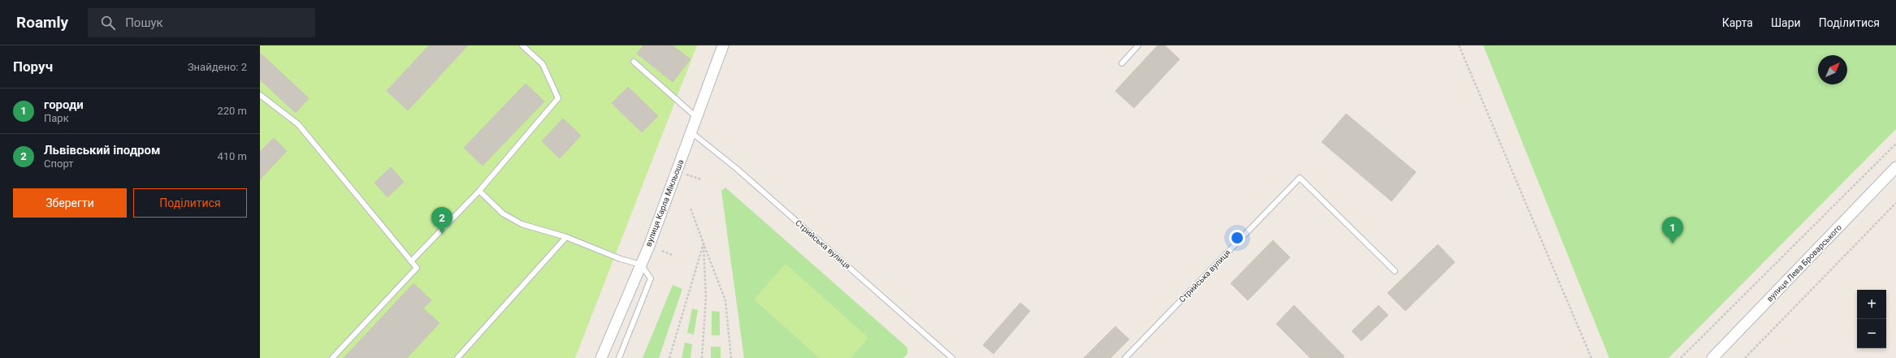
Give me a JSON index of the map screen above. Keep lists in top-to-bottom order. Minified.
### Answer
{"streets":{"street":["вулиця Карла Мікльоша","вулиця Лева Броварського"],"lane":["Стрийська вулиця"]},"crossings":[["вулиця Карла Мікльоша","Стрийська вулиця"]],"north":"top right","page":{"header":"Roamly","search":"Пошук","nav":["Карта","Шари","Поділитися"],"heading":["Поруч","Знайдено: 2"],"list":[{"mark":"1","name":"городи","note":"Парк","value":"220 m"},{"mark":"2","name":"Львівський іподром","note":"Спорт","value":"410 m"}],"buttons":["Зберегти","Поділитися"],"pins":["2","1"],"map_buttons":["+","−"]}}
